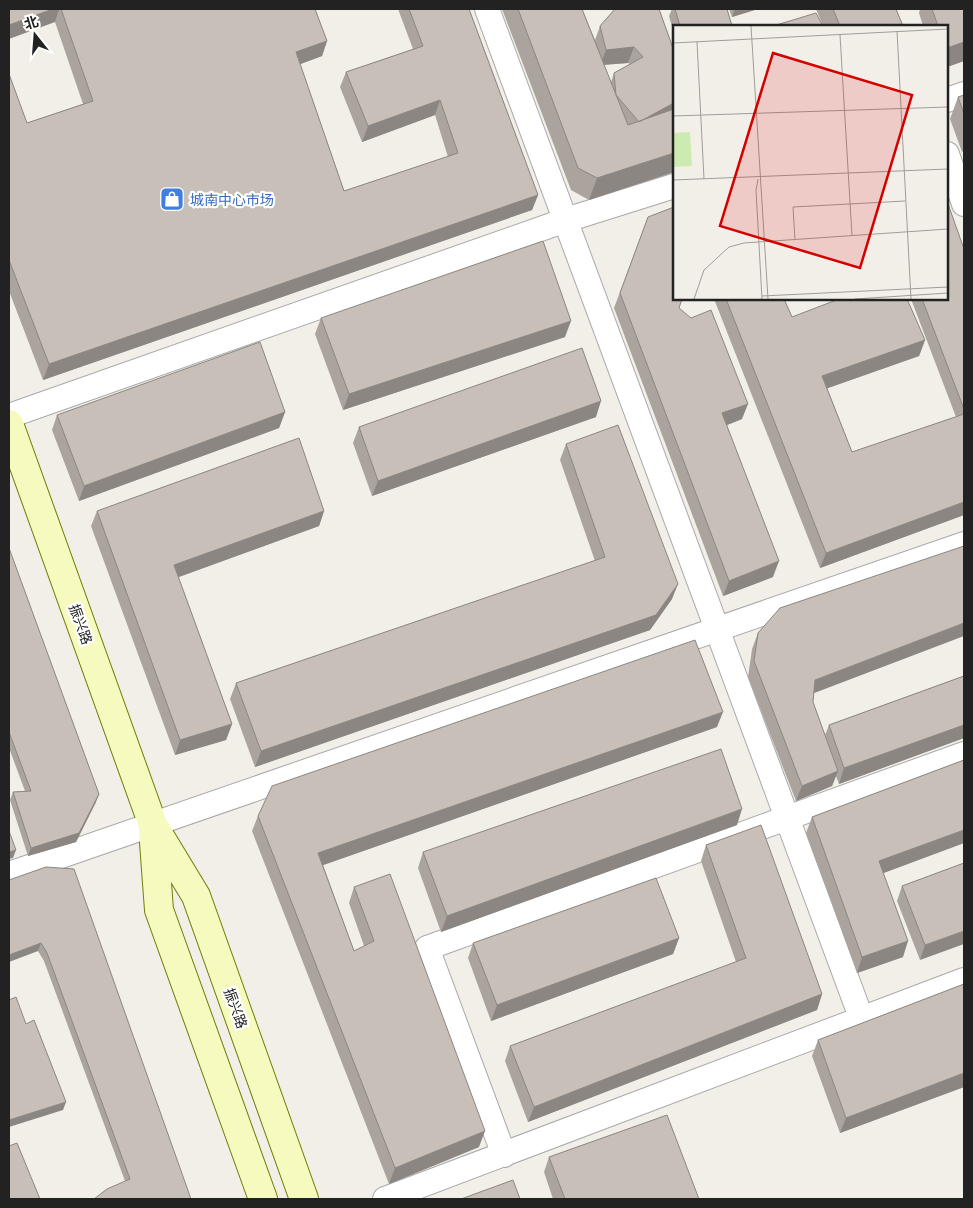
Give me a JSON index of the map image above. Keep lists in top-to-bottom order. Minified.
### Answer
{"streets":{"main road":["振兴路"]},"places":{"shop":["城南中心市场"]},"north":"top"}
